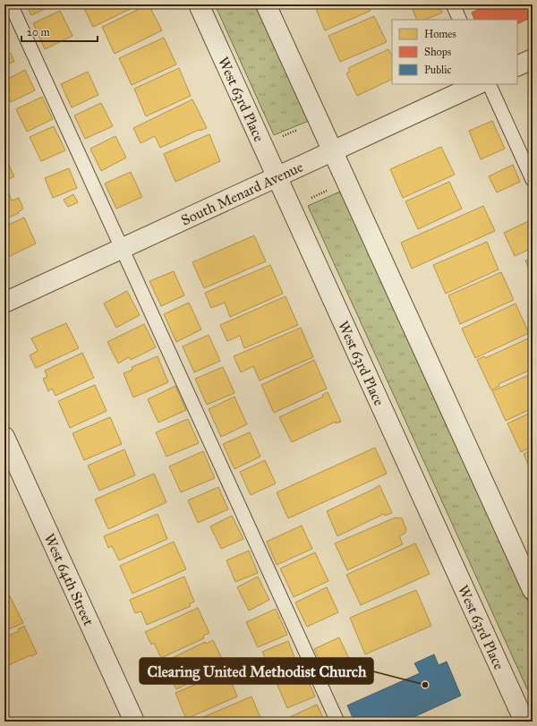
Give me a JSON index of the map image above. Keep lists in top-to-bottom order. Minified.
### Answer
{"streets":{"street":["West 63rd Place","South Menard Avenue","West 64th Street"]},"crossings":[["West 63rd Place","South Menard Avenue"]],"places":["Clearing United Methodist Church"],"legend":["Homes","Shops","Public"],"scale_bar":"20 m"}
